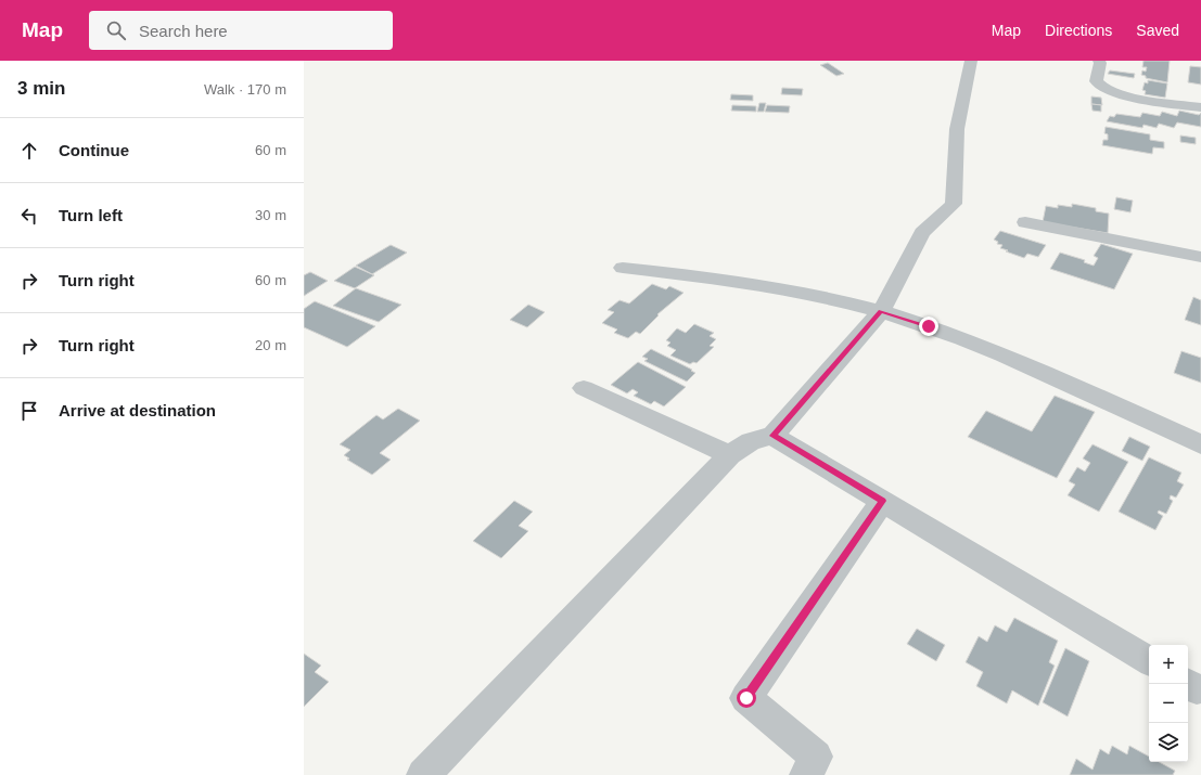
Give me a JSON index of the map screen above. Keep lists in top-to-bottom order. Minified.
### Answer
{"page":{"header":"Map","search":"Search here","nav":["Map","Directions","Saved"],"heading":["3 min","Walk · 170 m"],"list":[["Continue","60 m"],["Turn left","30 m"],["Turn right","60 m"],["Turn right","20 m"],"Arrive at destination"],"map_buttons":["+","−"]}}
